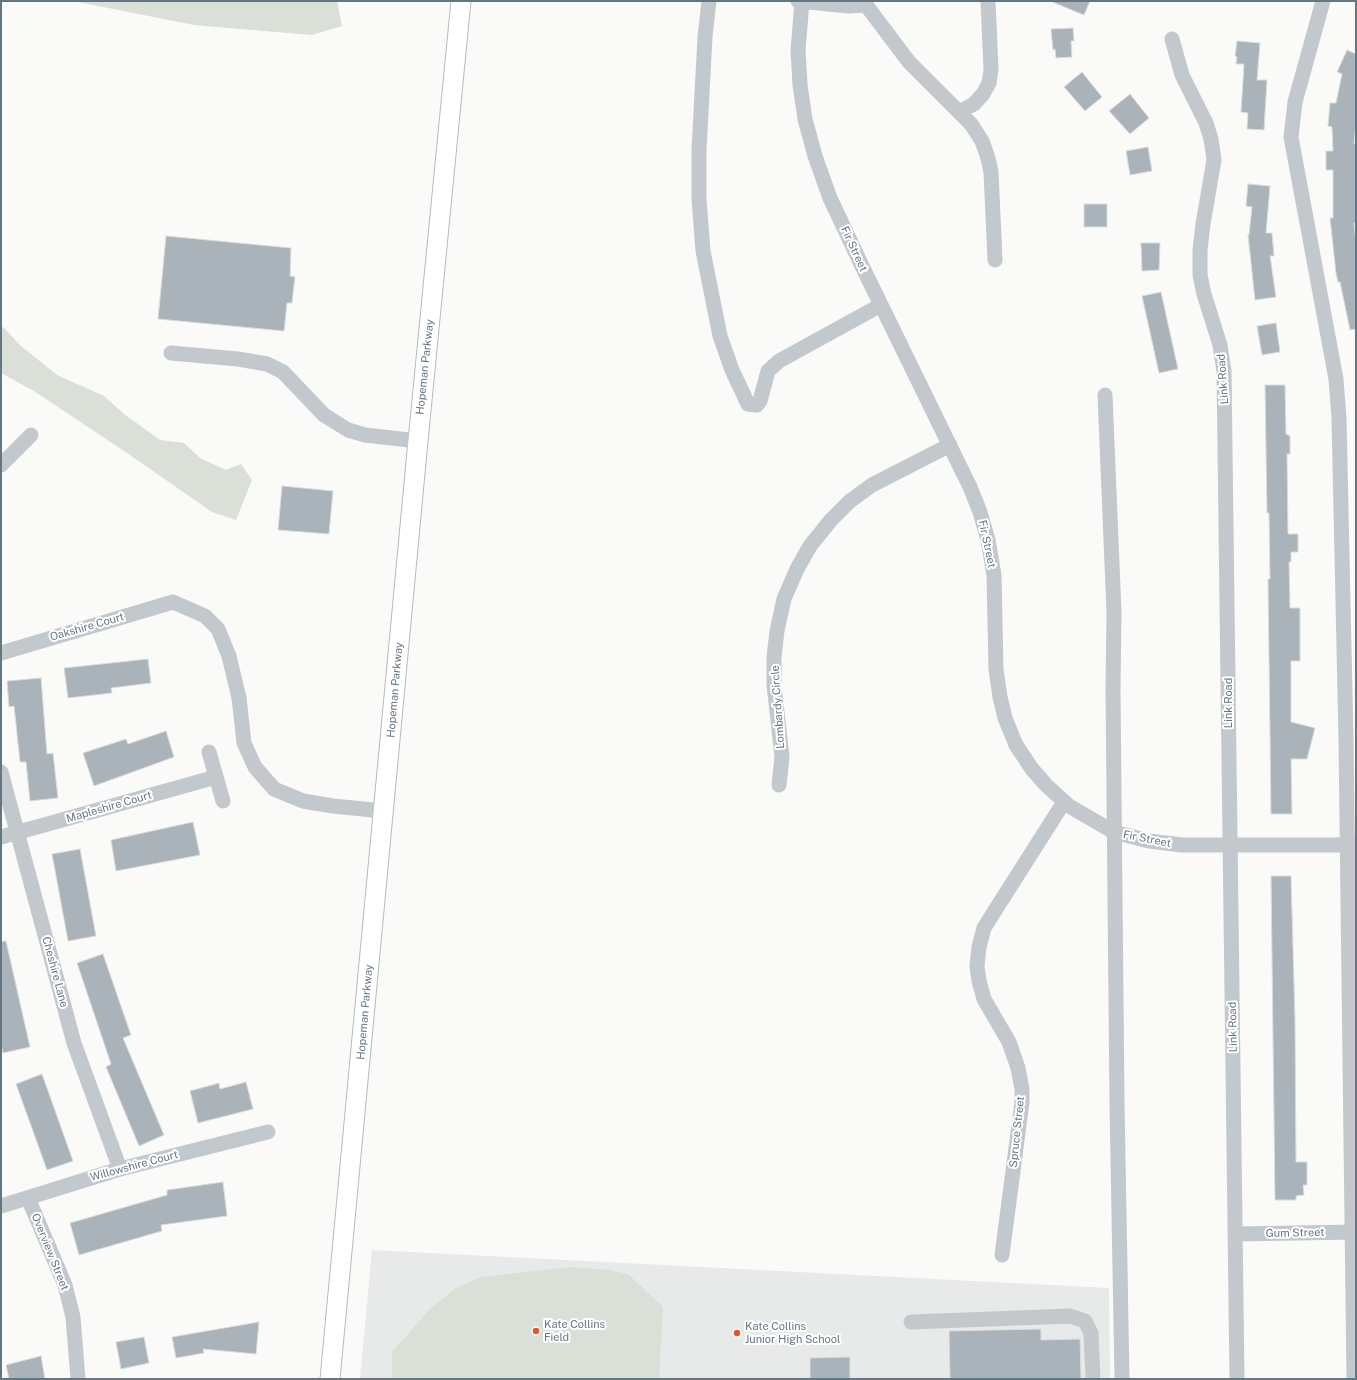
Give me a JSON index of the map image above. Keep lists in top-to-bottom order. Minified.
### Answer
{"streets":{"main road":["Hopeman Parkway"],"street":["Fir Street","Link Road","Oakshire Court","Lombardy Circle","Mapleshire Court","Cheshire Lane","Spruce Street","Willowshire Court","Gum Street","Overview Street"]},"crossings":[["Fir Street","Link Road"],["Fir Street","Lombardy Circle"],["Fir Street","Spruce Street"],["Hopeman Parkway","Oakshire Court"],["Link Road","Gum Street"],["Mapleshire Court","Cheshire Lane"],["Cheshire Lane","Willowshire Court"],["Willowshire Court","Overview Street"]],"places":["Kate Collins Field","Kate Collins Junior High School"]}
